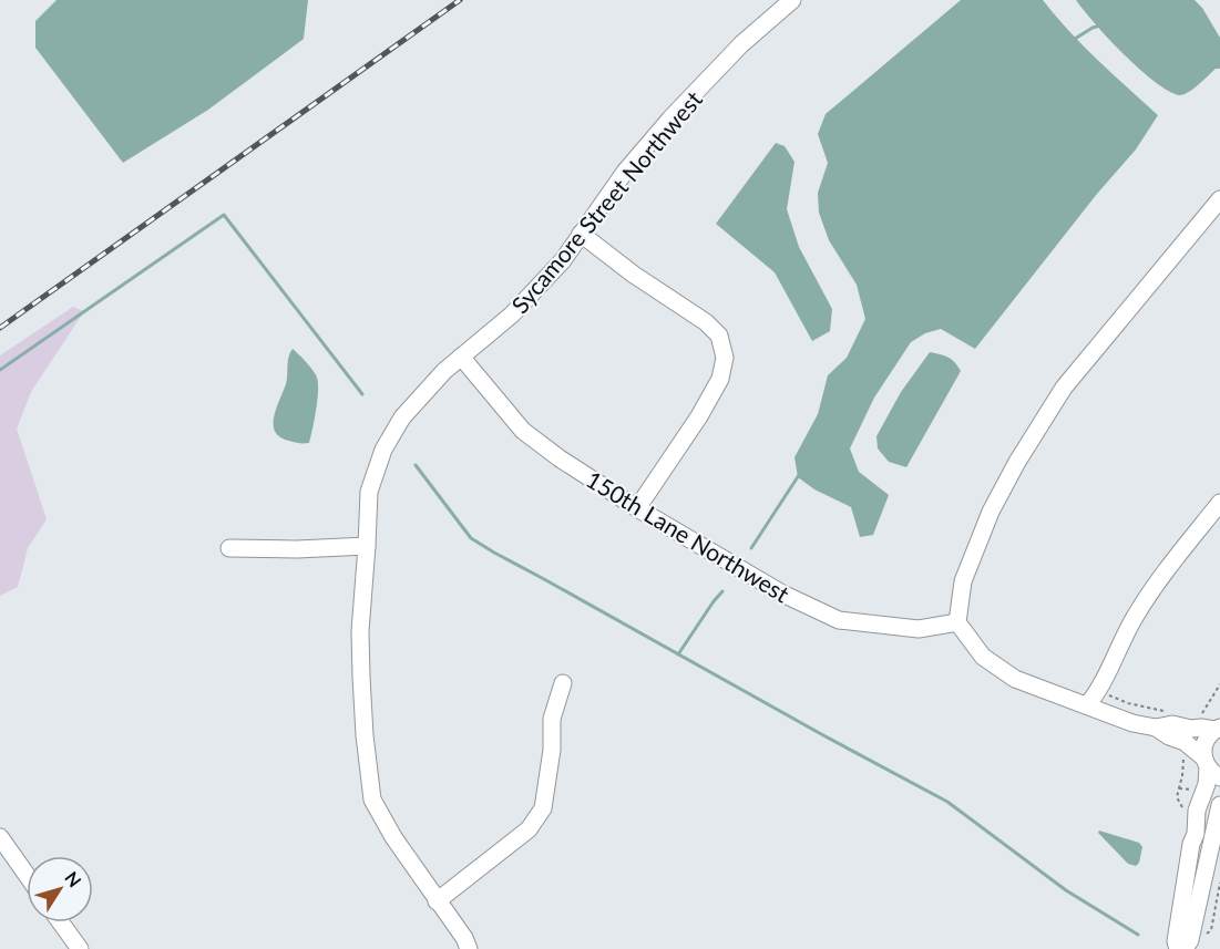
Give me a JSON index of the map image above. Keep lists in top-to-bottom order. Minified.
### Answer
{"streets":{"street":["Sycamore Street Northwest","150th Lane Northwest"]},"crossings":[["Sycamore Street Northwest","150th Lane Northwest"]],"north":"top right"}
